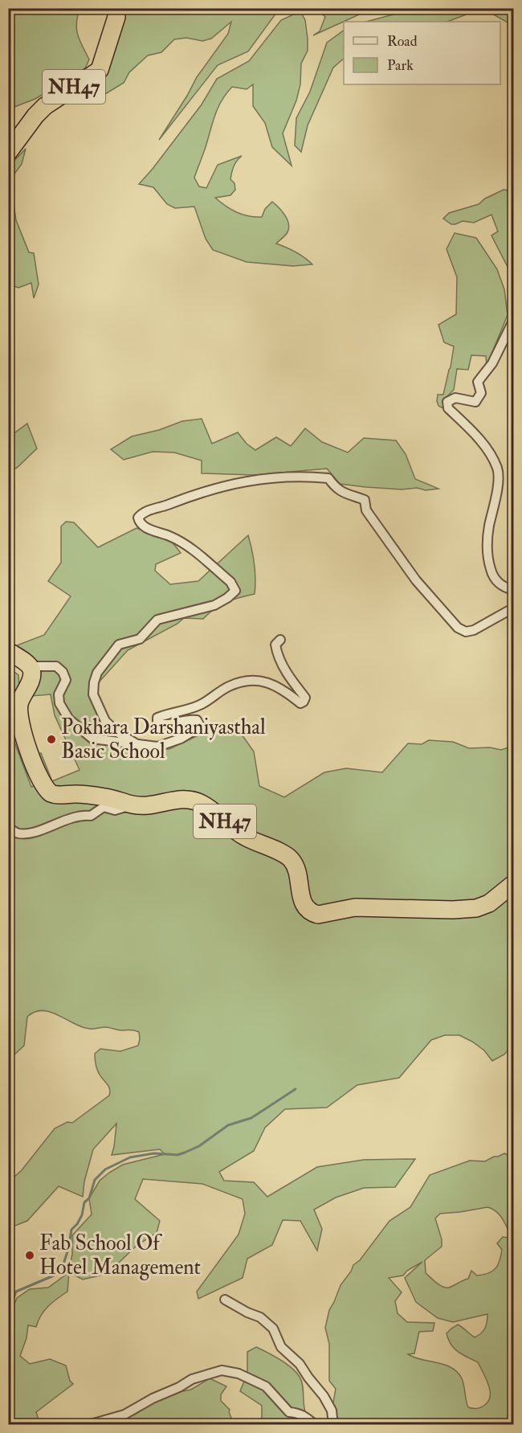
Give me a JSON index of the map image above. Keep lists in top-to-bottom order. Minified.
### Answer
{"streets":{"highway":["NH47"]},"places":["Pokhara Darshaniyasthal Basic School","Fab School Of Hotel Management"],"legend":["Road","Park"]}
